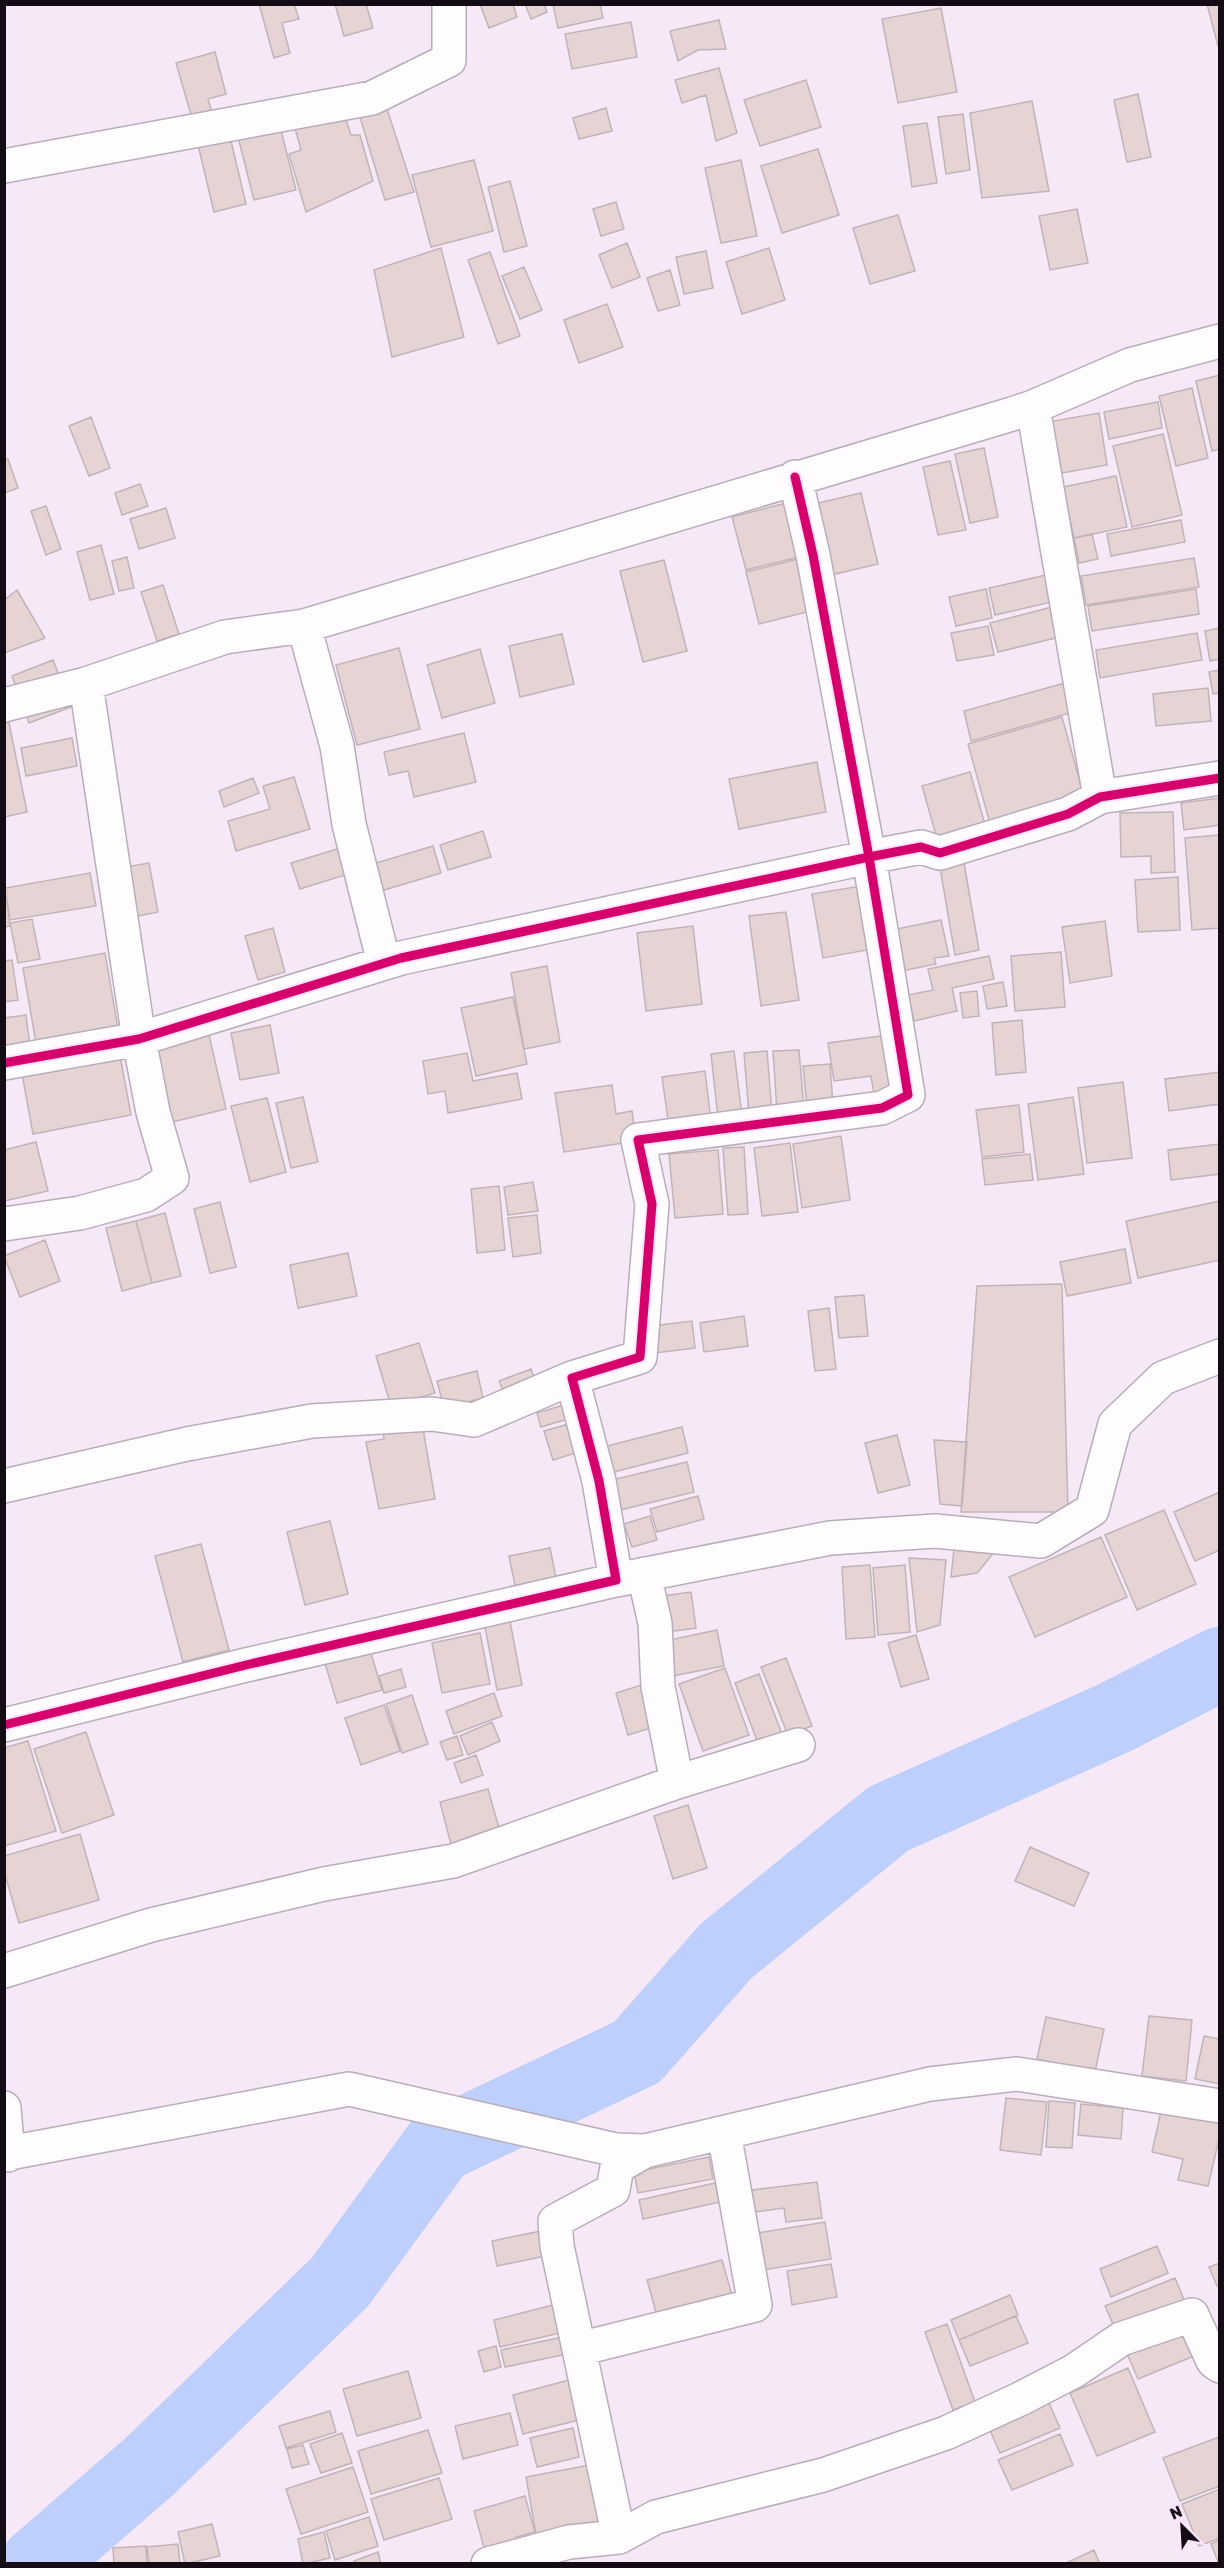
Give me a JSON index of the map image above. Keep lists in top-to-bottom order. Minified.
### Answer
{"north":"top left"}
